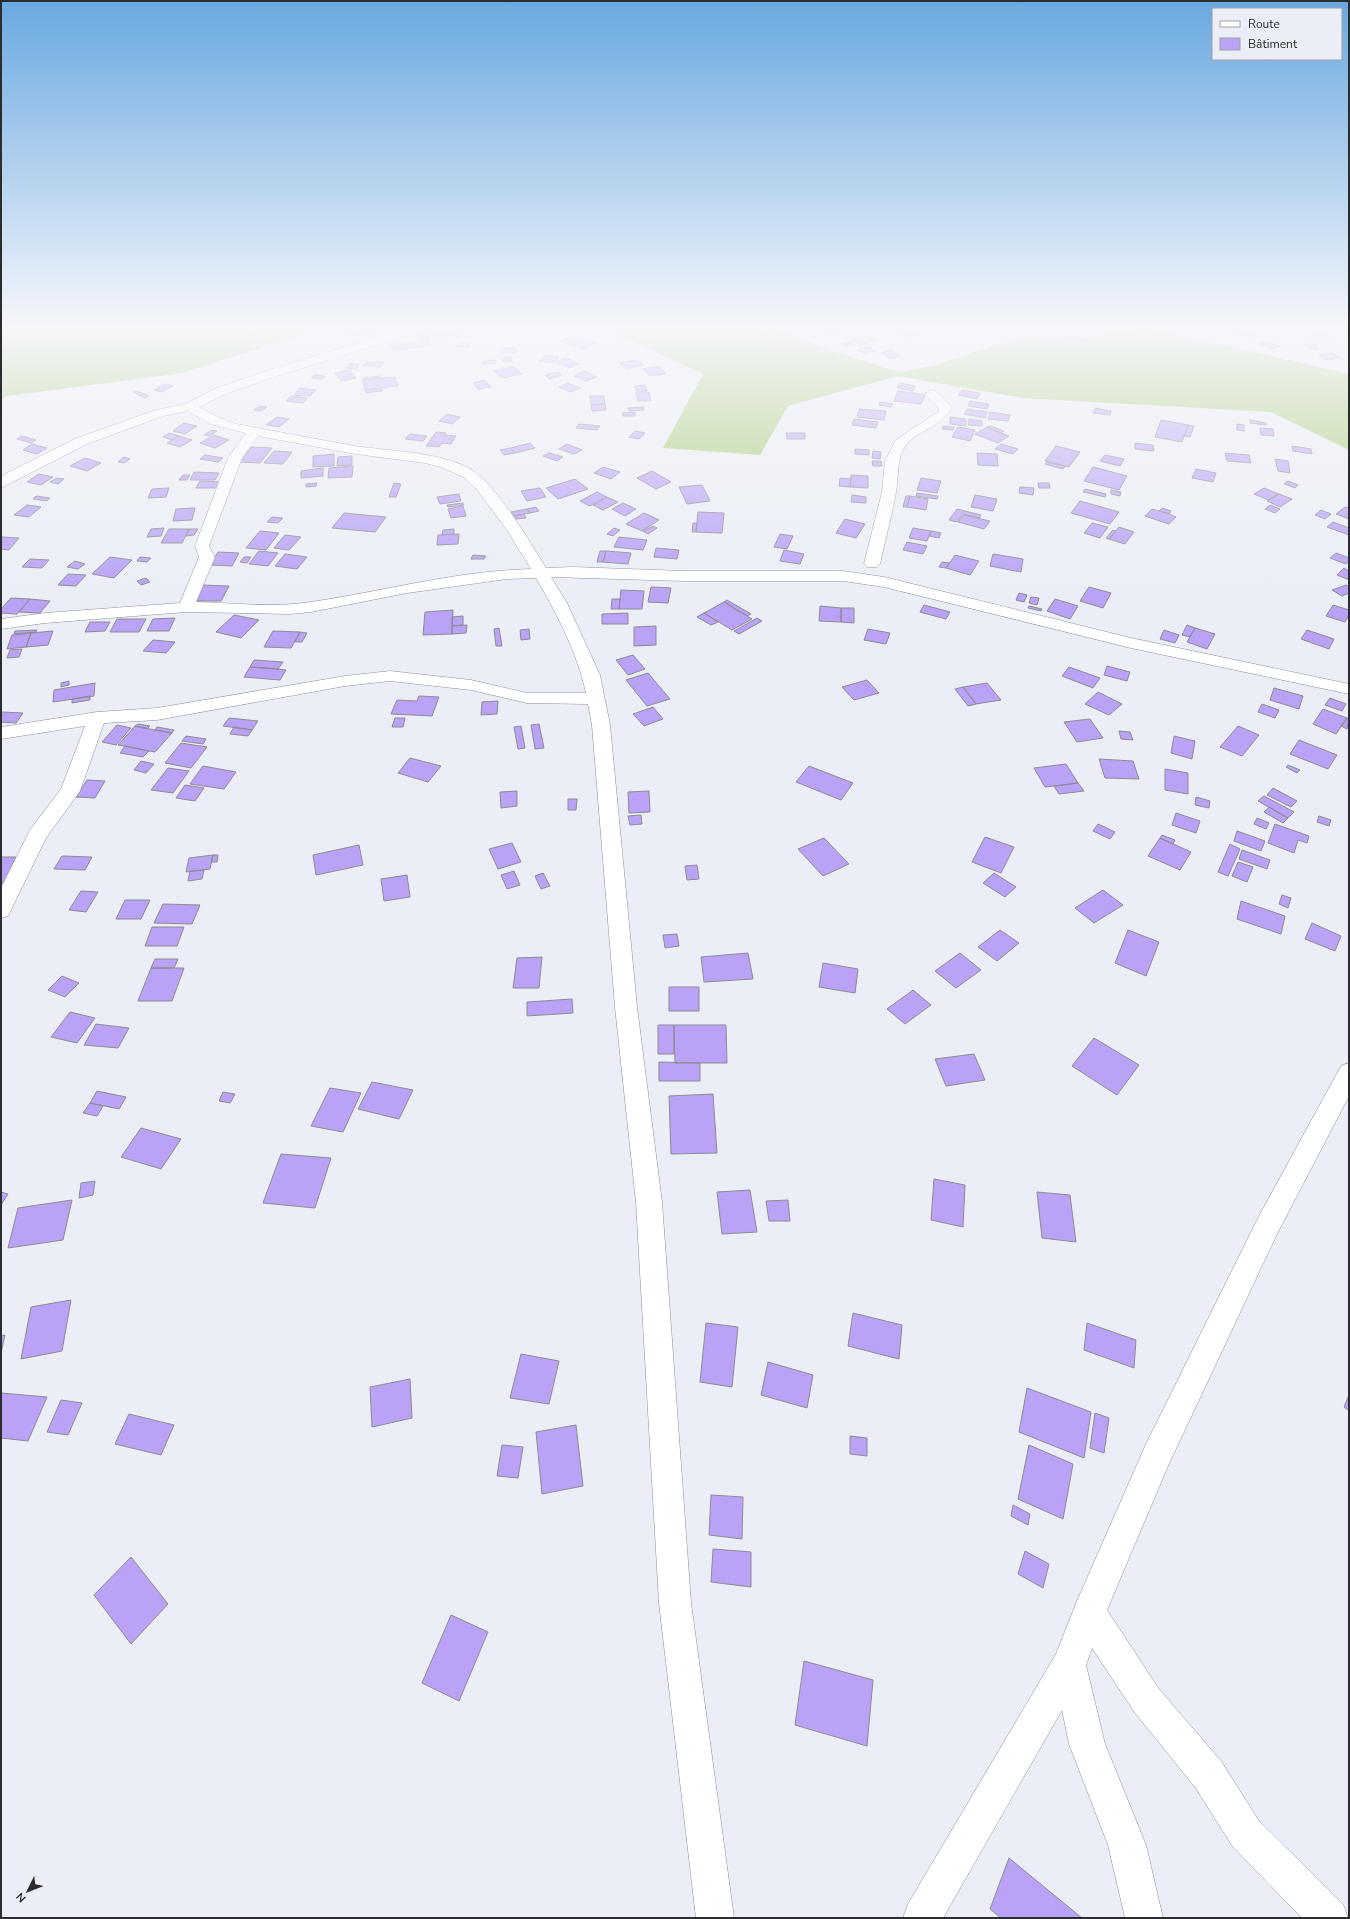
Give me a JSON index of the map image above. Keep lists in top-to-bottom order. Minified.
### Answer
{"legend":["Route","Bâtiment"],"north":"bottom left"}
